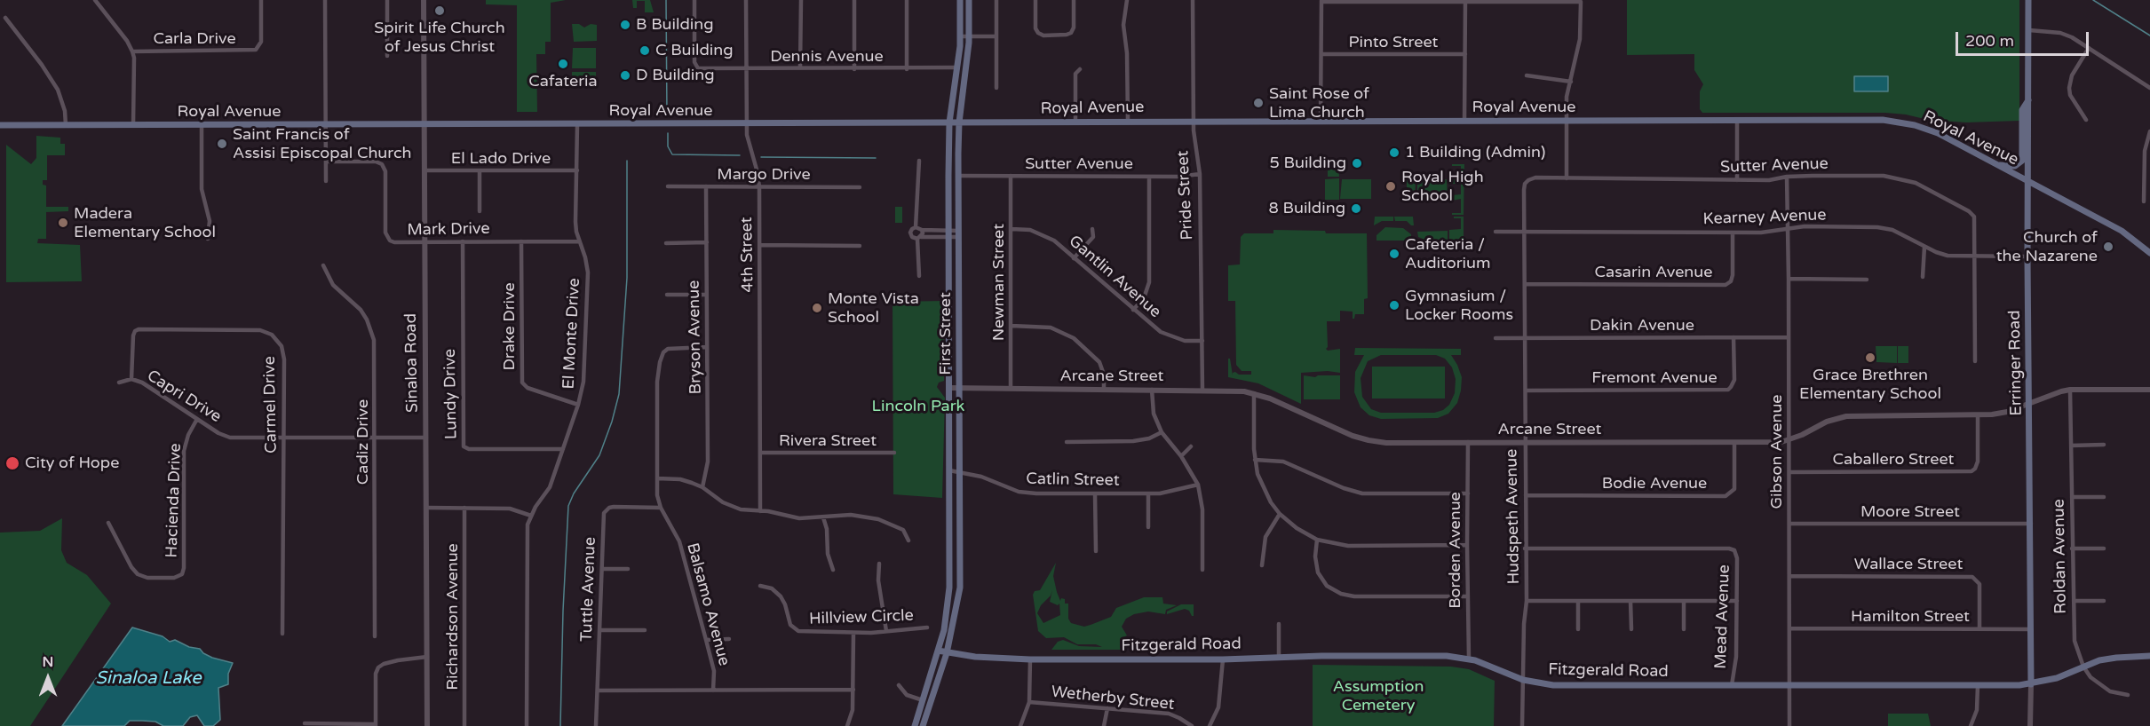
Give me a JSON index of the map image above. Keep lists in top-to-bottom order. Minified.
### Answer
{"streets":{"main road":["Royal Avenue","First Street","Erringer Road","Fitzgerald Road"],"street":["Carla Drive","Pinto Street","Dennis Avenue","El Lado Drive","Sutter Avenue","Margo Drive","Pride Street","Kearney Avenue","Mark Drive","4th Street","Casarin Avenue","Gantlin Avenue","Newman Street","Dakin Avenue","Drake Drive","El Monte Drive","Bryson Avenue","Sinaloa Road","Arcane Street","Fremont Avenue","Lundy Drive","Capri Drive","Carmel Drive","Rivera Street","Cadiz Drive","Gibson Avenue","Caballero Street","Catlin Street","Bodie Avenue","Hacienda Drive","Moore Street","Hudspeth Avenue","Borden Avenue","Roldan Avenue","Wallace Street","Tuttle Avenue","Balsamo Avenue","Richardson Avenue","Mead Avenue","Hamilton Street","Hillview Circle","Wetherby Street"]},"crossings":[["Dennis Avenue","4th Street"],["Dennis Avenue","First Street"],["Royal Avenue","Pride Street"],["Royal Avenue","4th Street"],["Royal Avenue","El Monte Drive"],["Royal Avenue","First Street"],["Royal Avenue","Sinaloa Road"],["Royal Avenue","Erringer Road"],["El Lado Drive","El Monte Drive"],["El Lado Drive","Sinaloa Road"],["Sutter Avenue","Pride Street"],["Sutter Avenue","Kearney Avenue"],["Sutter Avenue","Newman Street"],["Sutter Avenue","First Street"],["Sutter Avenue","Gibson Avenue"],["Sutter Avenue","Hudspeth Avenue"],["Margo Drive","4th Street"],["Margo Drive","Bryson Avenue"],["Pride Street","Gantlin Avenue"],["Pride Street","Arcane Street"],["Kearney Avenue","Casarin Avenue"],["Kearney Avenue","Erringer Road"],["Kearney Avenue","Gibson Avenue"],["Kearney Avenue","Hudspeth Avenue"],["Mark Drive","Drake Drive"],["Mark Drive","El Monte Drive"],["Mark Drive","Sinaloa Road"],["Mark Drive","Lundy Drive"],["4th Street","Rivera Street"],["Casarin Avenue","Hudspeth Avenue"],["Gantlin Avenue","Newman Street"],["Newman Street","Arcane Street"],["Dakin Avenue","Fremont Avenue"],["Dakin Avenue","Gibson Avenue"],["Dakin Avenue","Hudspeth Avenue"],["Drake Drive","El Monte Drive"],["El Monte Drive","Lundy Drive"],["First Street","Arcane Street"],["First Street","Catlin Street"],["First Street","Fitzgerald Road"],["Bryson Avenue","Balsamo Avenue"],["Sinaloa Road","Capri Drive"],["Erringer Road","Arcane Street"],["Erringer Road","Moore Street"],["Erringer Road","Hamilton Street"],["Erringer Road","Fitzgerald Road"],["Arcane Street","Gibson Avenue"],["Arcane Street","Caballero Street"],["Arcane Street","Bodie Avenue"],["Arcane Street","Hudspeth Avenue"],["Arcane Street","Borden Avenue"],["Arcane Street","Roldan Avenue"],["Fremont Avenue","Hudspeth Avenue"],["Capri Drive","Carmel Drive"],["Capri Drive","Cadiz Drive"],["Capri Drive","Hacienda Drive"],["Gibson Avenue","Caballero Street"],["Gibson Avenue","Moore Street"],["Gibson Avenue","Wallace Street"],["Gibson Avenue","Hamilton Street"],["Gibson Avenue","Fitzgerald Road"],["Bodie Avenue","Hudspeth Avenue"],["Hudspeth Avenue","Mead Avenue"],["Hudspeth Avenue","Fitzgerald Road"],["Borden Avenue","Fitzgerald Road"],["Roldan Avenue","Fitzgerald Road"],["Wallace Street","Hamilton Street"],["Tuttle Avenue","Balsamo Avenue"],["Mead Avenue","Fitzgerald Road"]],"water":["Sinaloa Lake"],"parks":["Lincoln Park","Assumption Cemetery"],"places":["Spirit Life Church of Jesus Christ","B Building","C Building","Cafateria","D Building","Saint Rose of Lima Church","Saint Francis of Assisi Episcopal Church","1 Building (Admin)","5 Building","Royal High School","8 Building","Madera Elementary School","Church of the Nazarene","Cafeteria / Auditorium","Gymnasium / Locker Rooms","Monte Vista School","Grace Brethren Elementary School","City of Hope"],"scale_bar":"200 m","north":"top"}
